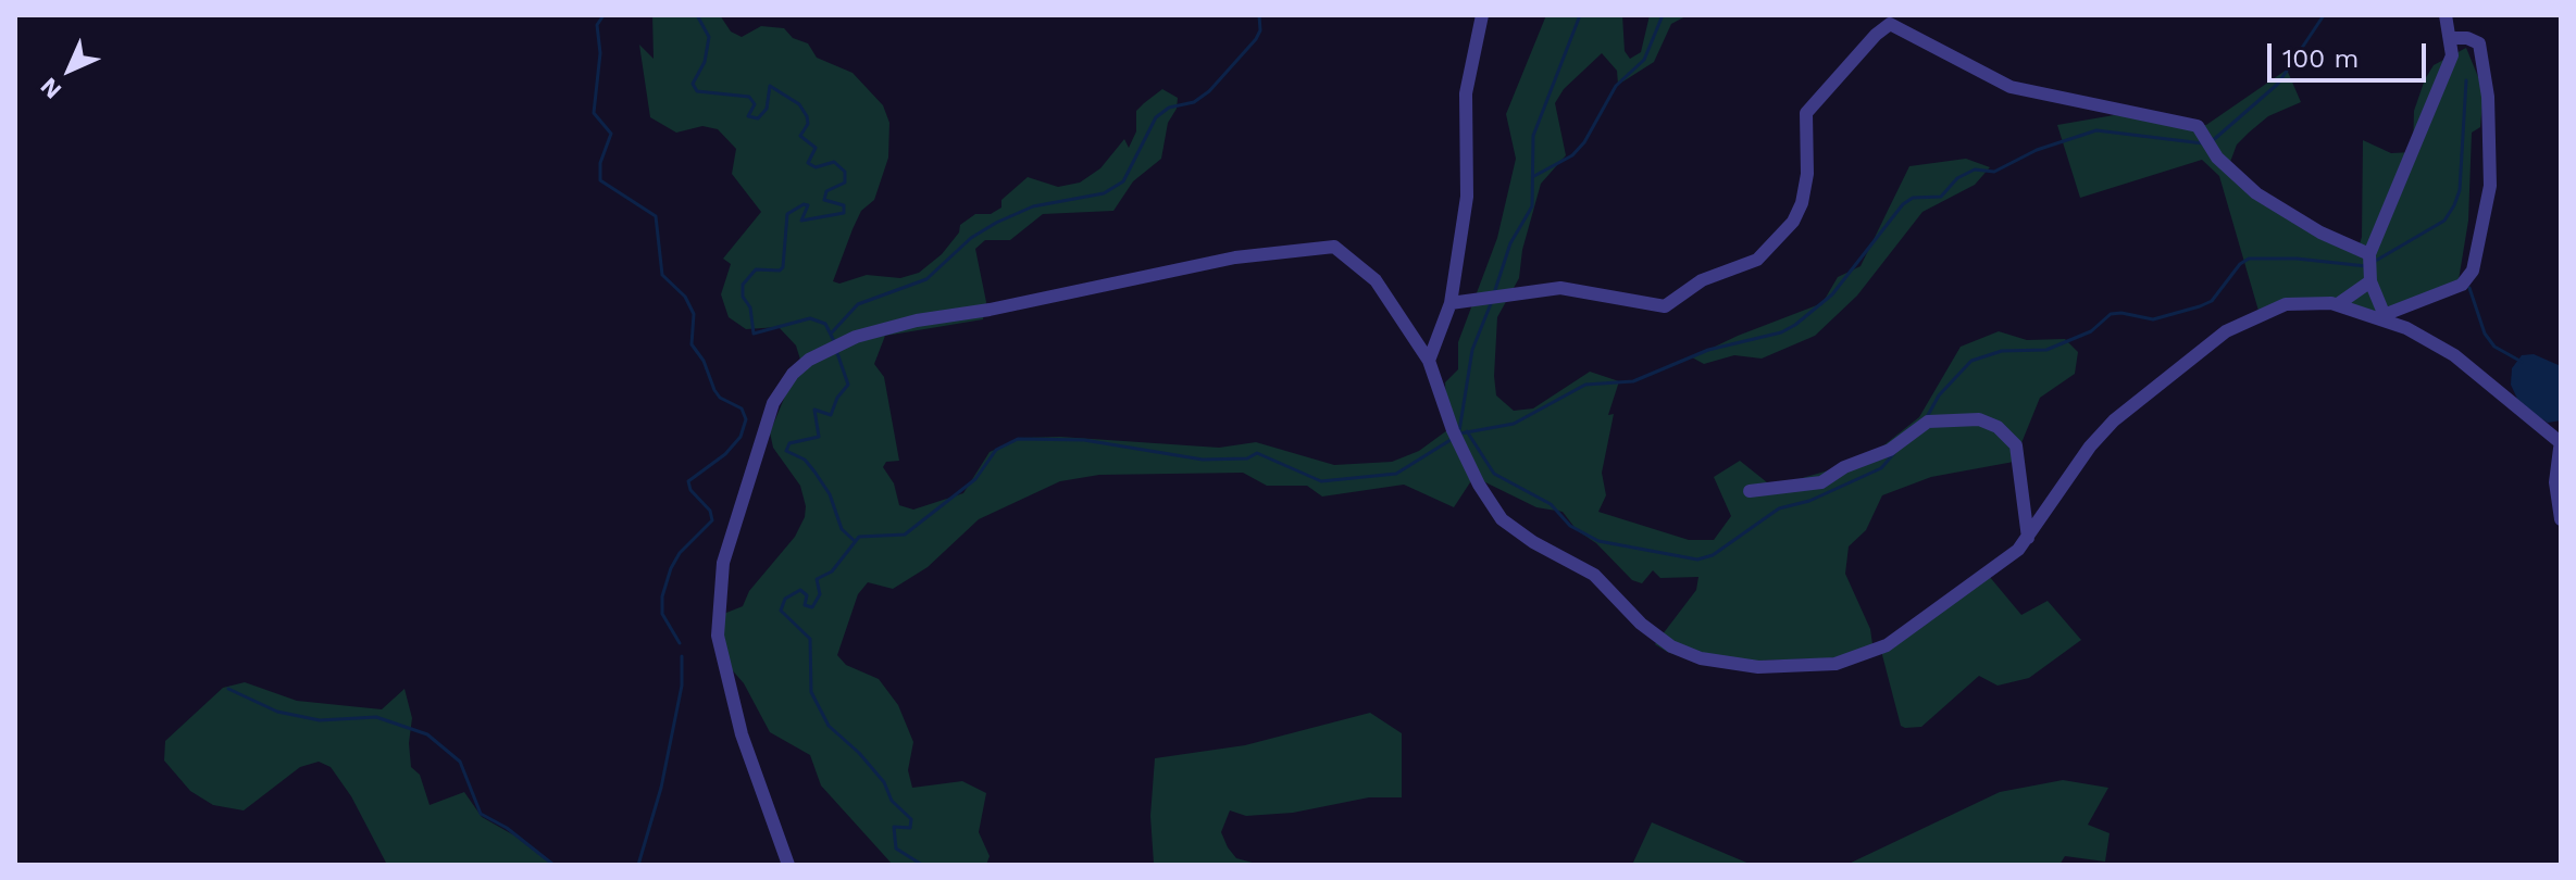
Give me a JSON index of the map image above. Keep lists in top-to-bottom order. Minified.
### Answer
{"scale_bar":"100 m","north":"bottom left"}
